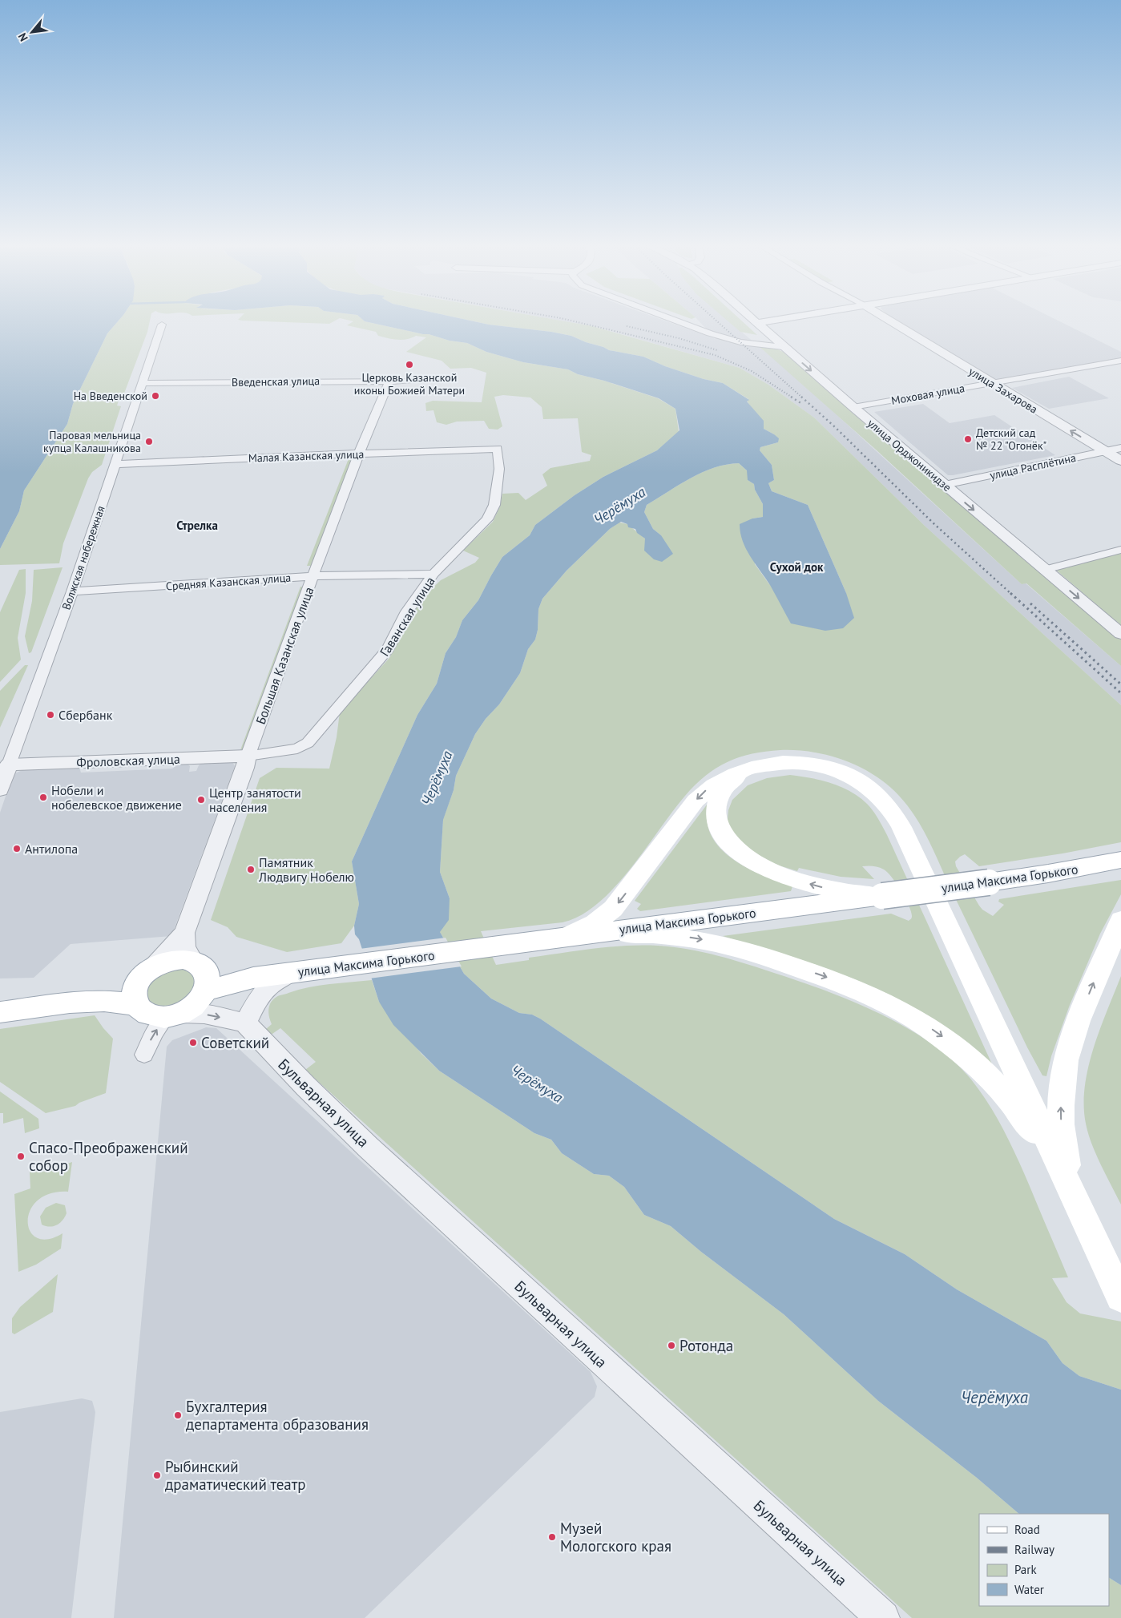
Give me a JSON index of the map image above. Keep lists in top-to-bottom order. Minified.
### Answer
{"streets":{"main road":["улица Максима Горького"],"street":["Введенская улица","улица Захарова","Моховая улица","улица Орджоникидзе","Малая Казанская улица","улица Расплётина","Волжская набережная","Средняя Казанская улица","Гаванская улица","Большая Казанская улица","Фроловская улица","Бульварная улица"]},"crossings":[["Введенская улица","Волжская набережная"],["Введенская улица","Большая Казанская улица"],["улица Захарова","Моховая улица"],["улица Захарова","улица Расплётина"],["Моховая улица","улица Орджоникидзе"],["улица Орджоникидзе","улица Расплётина"],["Малая Казанская улица","Волжская набережная"],["Малая Казанская улица","Гаванская улица"],["Малая Казанская улица","Большая Казанская улица"],["Волжская набережная","Средняя Казанская улица"],["Волжская набережная","Фроловская улица"],["Средняя Казанская улица","Гаванская улица"],["Средняя Казанская улица","Большая Казанская улица"],["Гаванская улица","Большая Казанская улица"],["Гаванская улица","Фроловская улица"],["Большая Казанская улица","Фроловская улица"]],"one_way":["улица Захарова","улица Орджоникидзе"],"districts":["Стрелка","Сухой док"],"water":["Черёмуха"],"places":["Церковь Казанской иконы Божией Матери","На Введенской","Детский сад № 22 \"Огонёк\"","Паровая мельница купца Калашникова","Сбербанк","Нобели и нобелевское движение","Центр занятости населения","Антилопа","Памятник Людвигу Нобелю","Советский","Спасо-Преображенский собор","Ротонда","Бухгалтерия департамента образования","Рыбинский драматический театр","Музей Мологского края"],"legend":["Road","Railway","Park","Water"],"north":"bottom left"}
